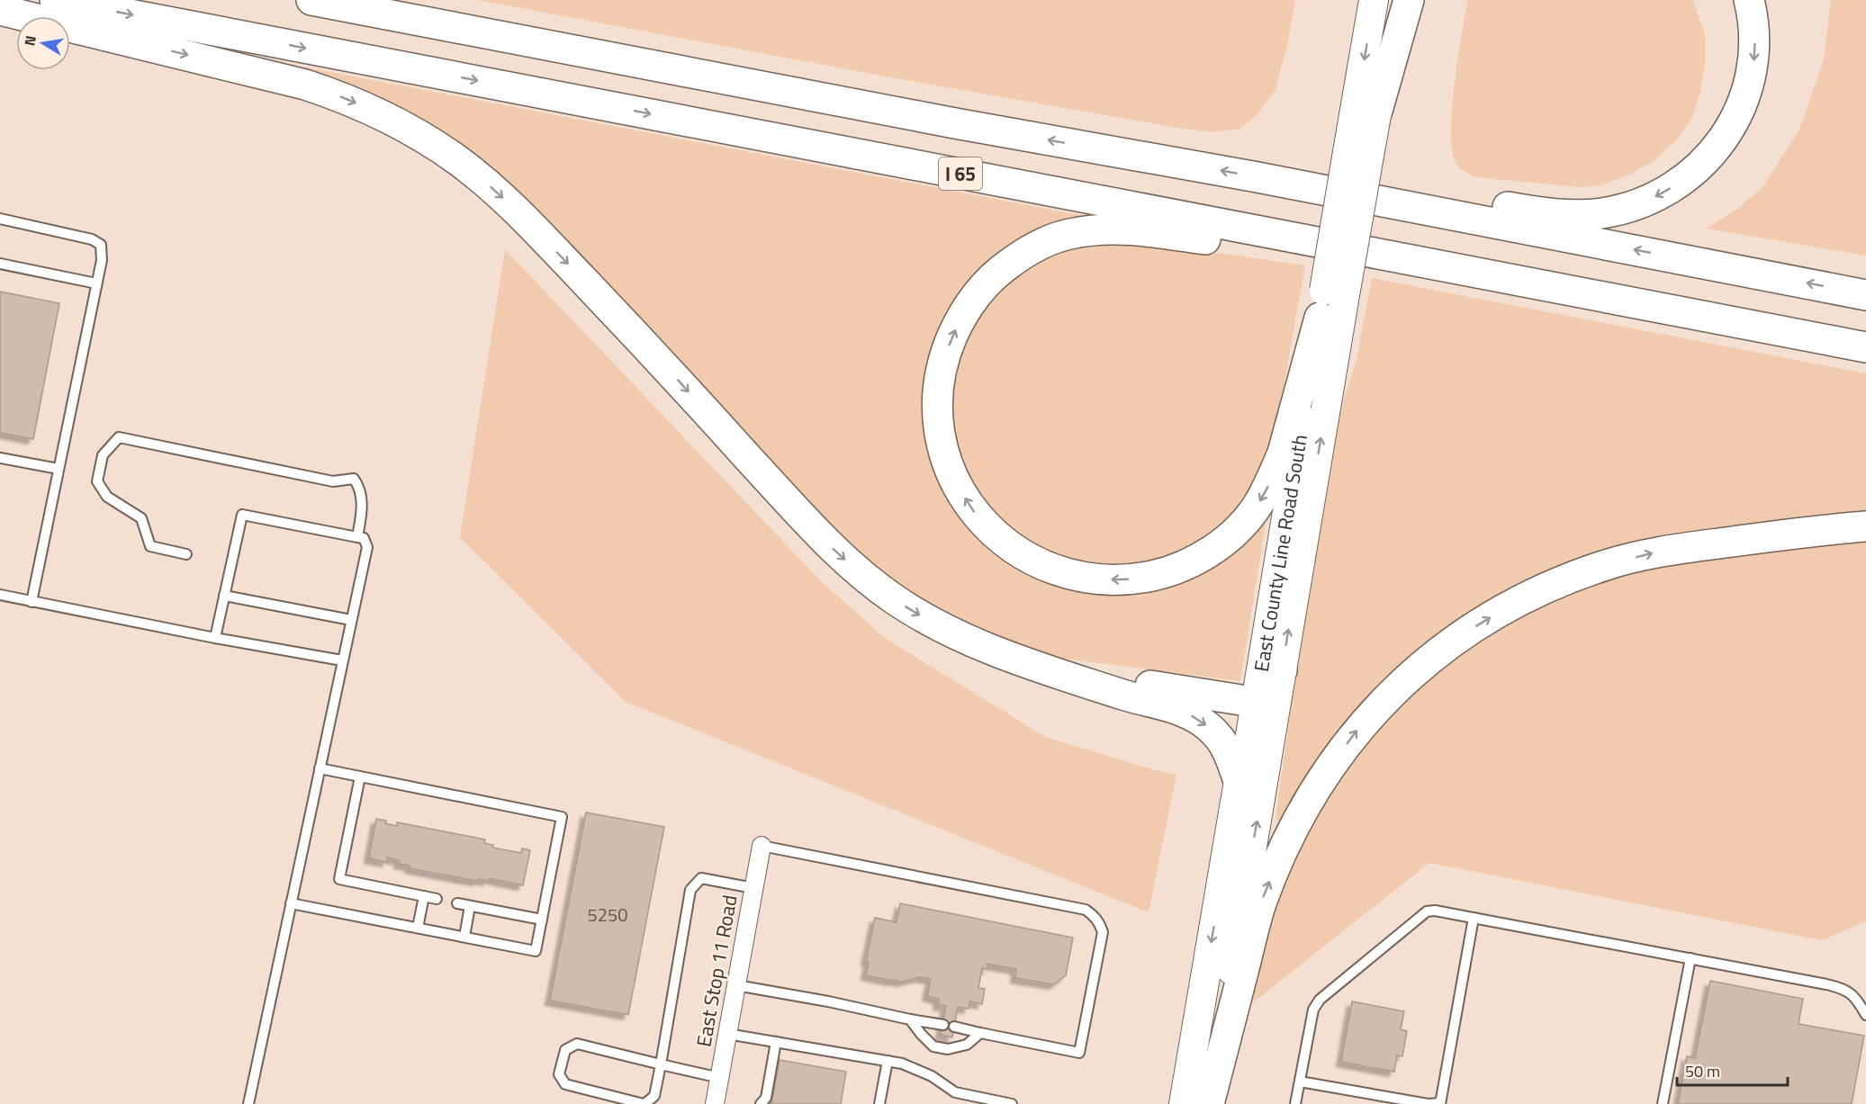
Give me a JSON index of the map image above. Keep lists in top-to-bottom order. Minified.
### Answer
{"streets":{"highway":["I 65"],"main road":["East County Line Road South"],"street":["East Stop 11 Road"]},"house_numbers":["5250"],"scale_bar":"50 m","north":"left"}
